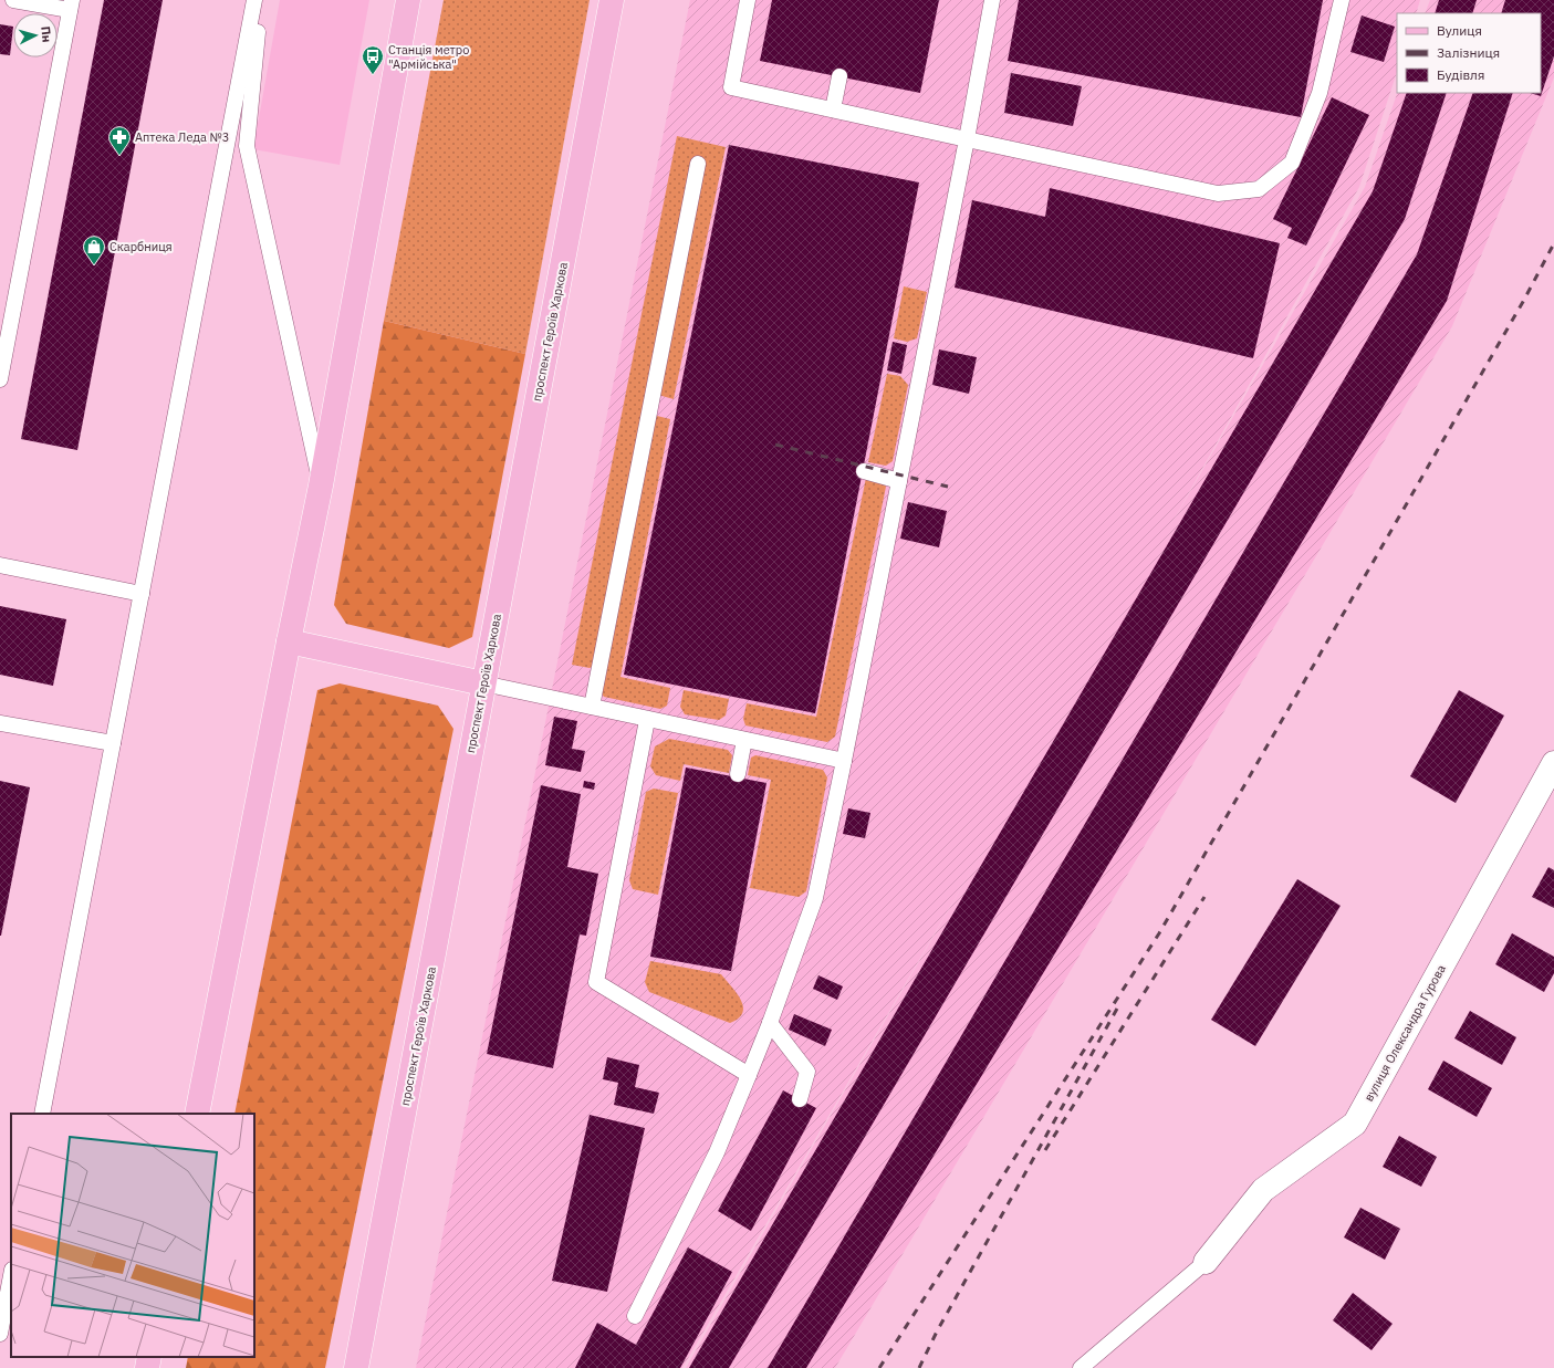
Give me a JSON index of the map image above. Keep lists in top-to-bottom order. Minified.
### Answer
{"streets":{"main road":["проспект Героїв Харкова"],"street":["вулиця Олександра Гурова"]},"places":{"bus stop":["Станція метро \"Армійська\""],"pharmacy":["Аптека Леда №3"],"shop":["Скарбниця"]},"legend":["Вулиця","Залізниця","Будівля"],"north":"right"}
